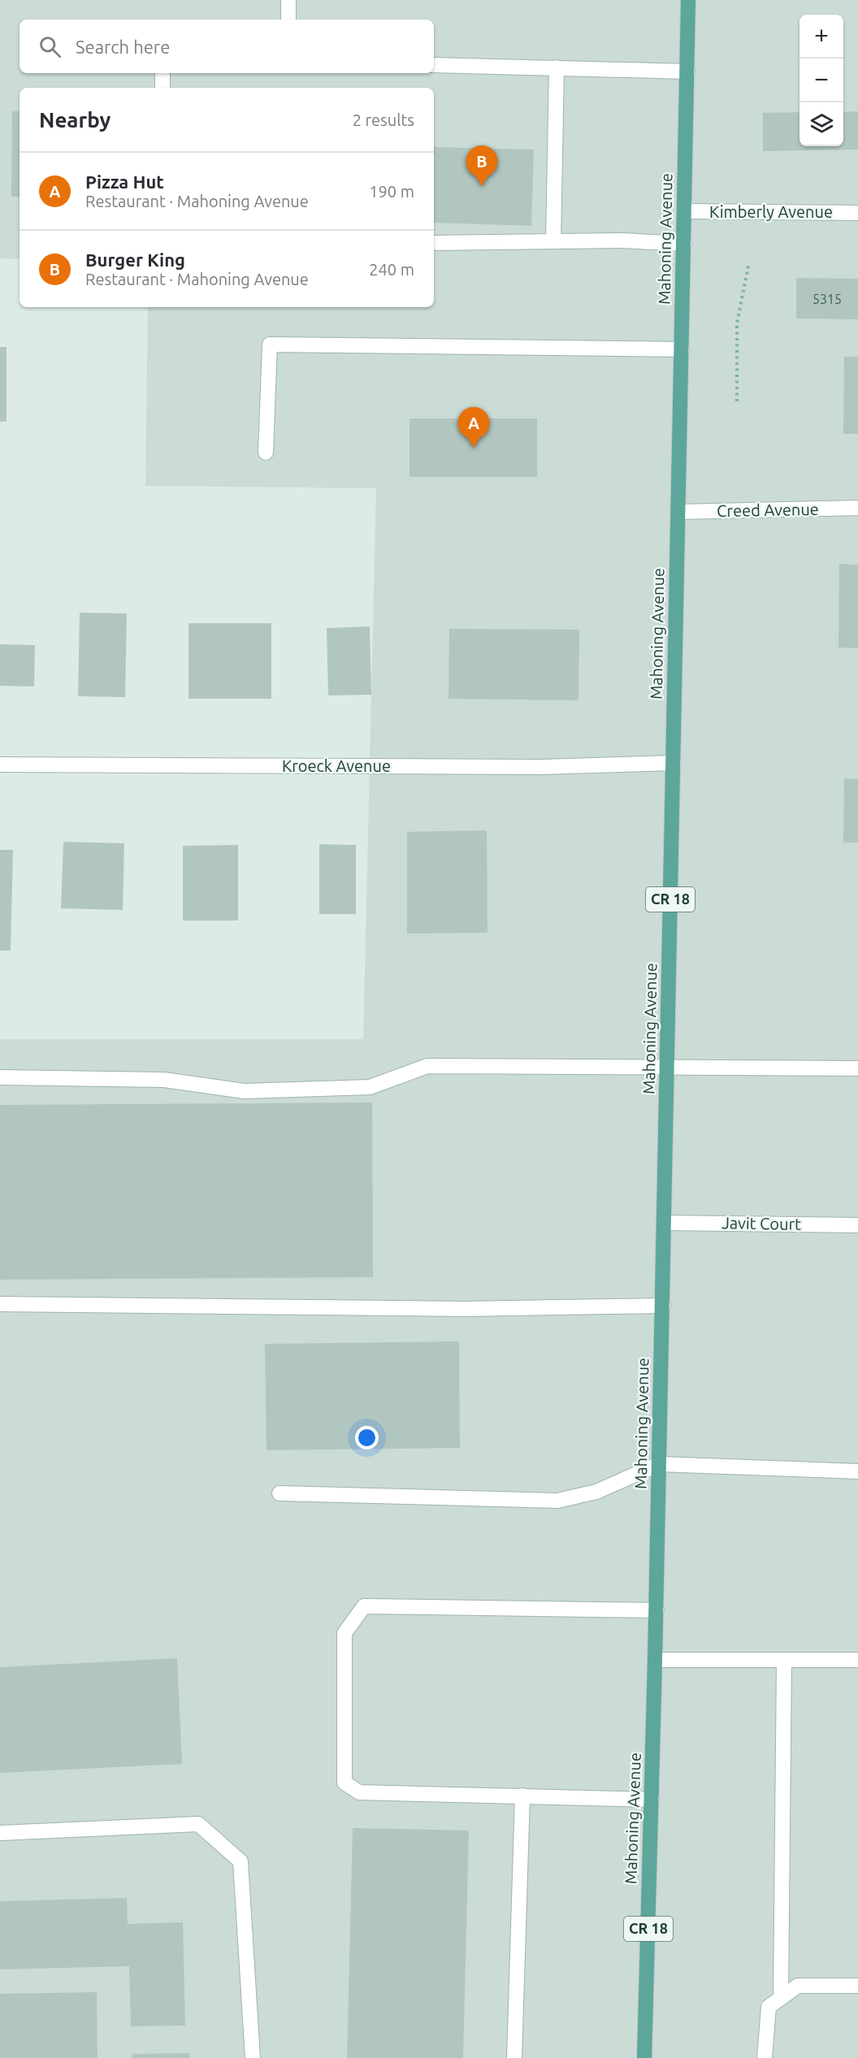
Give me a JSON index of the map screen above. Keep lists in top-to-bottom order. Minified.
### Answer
{"streets":{"main road":["Mahoning Avenue","CR 18"],"street":["Kimberly Avenue","Creed Avenue","Kroeck Avenue","Javit Court"]},"crossings":[["Kimberly Avenue","Mahoning Avenue"],["Mahoning Avenue","Creed Avenue"],["Mahoning Avenue","Kroeck Avenue"],["Mahoning Avenue","Javit Court"]],"house_numbers":["5315"],"page":{"map_buttons":["+","−"],"search":"Search here","heading":["Nearby","2 results"],"pins":["B","A"],"list":[{"mark":"A","name":"Pizza Hut","note":"Restaurant · Mahoning Avenue","value":"190 m"},{"mark":"B","name":"Burger King","note":"Restaurant · Mahoning Avenue","value":"240 m"}]}}
